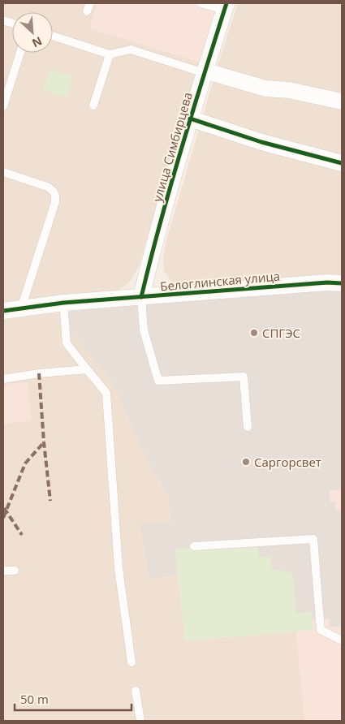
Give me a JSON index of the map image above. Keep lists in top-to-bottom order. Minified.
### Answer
{"streets":{"street":["улица Симбирцева","Белоглинская улица"]},"crossings":[["улица Симбирцева","Белоглинская улица"]],"places":["СПГЭС","Саргорсвет"],"scale_bar":"50 m","north":"bottom right"}
